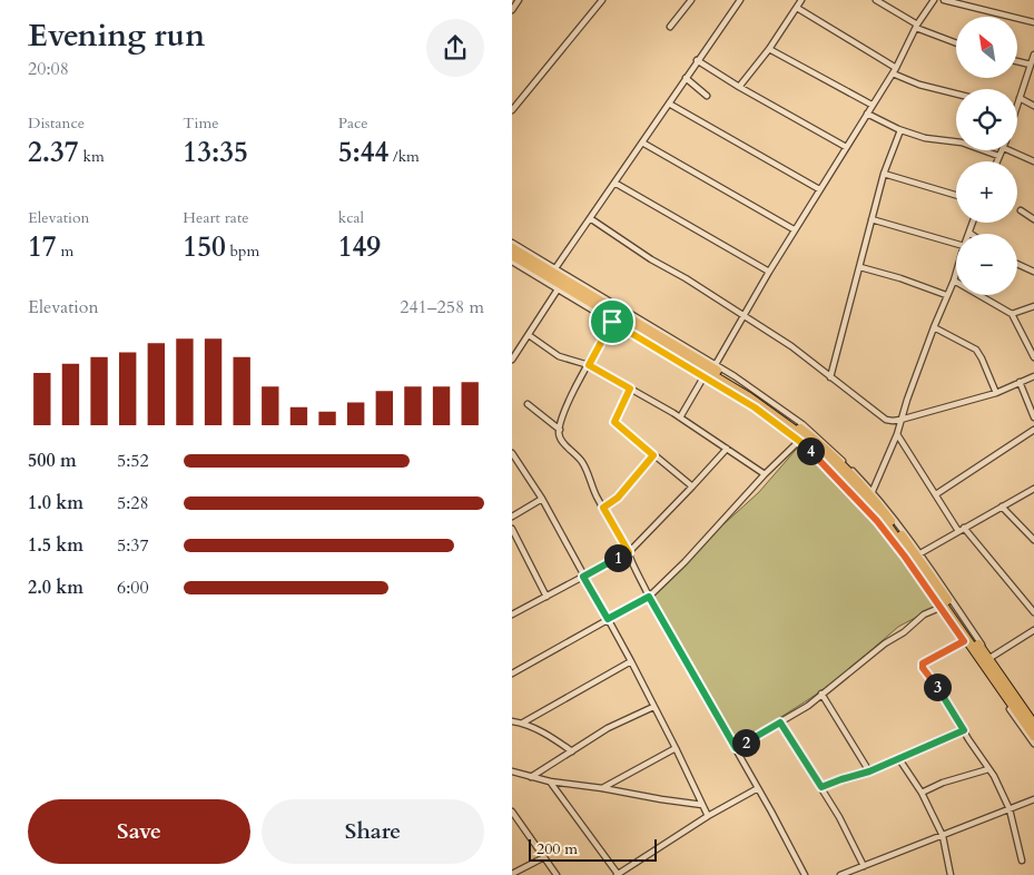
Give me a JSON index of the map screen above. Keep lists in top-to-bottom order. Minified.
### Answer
{"scale_bar":"200 m","north":"top left","page":{"heading":["Evening run","20:08"],"map_buttons":["+","−"],"stats":[["Distance","2.37 km"],["Time","13:35"],["Pace","5:44 /km"],["Elevation","17 m"],["Heart rate","150 bpm"],["kcal","149"]],"chart":["Elevation","241–258 m"],"pins":["4","1","3","2"],"list":[{"name":"500 m","note":"5:52"},{"name":"1.0 km","note":"5:28"},{"name":"1.5 km","note":"5:37"},{"name":"2.0 km","note":"6:00"}],"buttons":["Save","Share"],"scale":"200 m"}}
